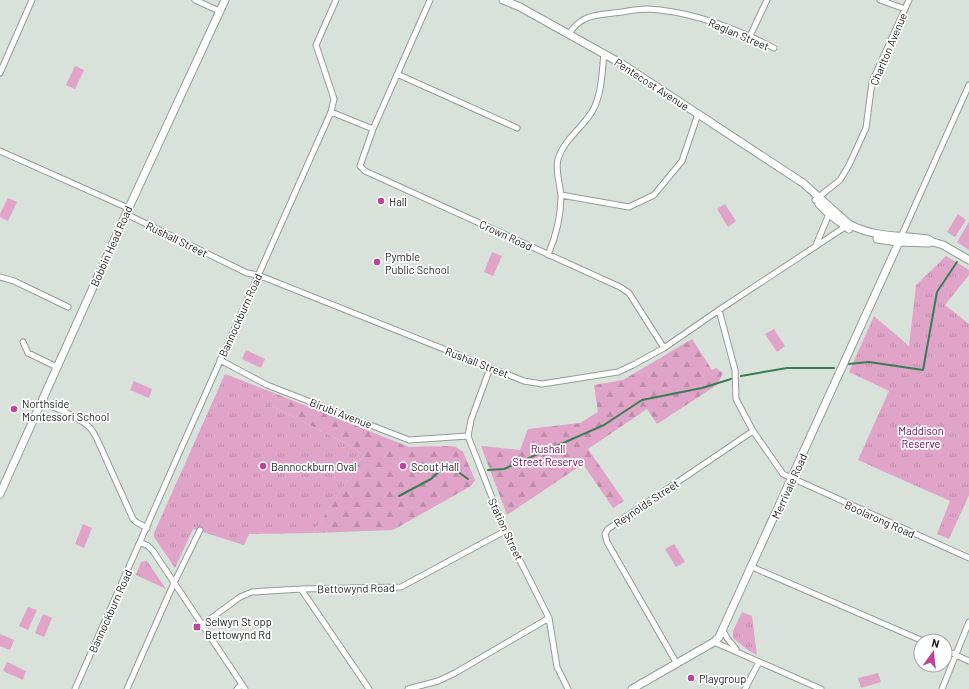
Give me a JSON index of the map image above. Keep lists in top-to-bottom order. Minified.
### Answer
{"streets":{"street":["Raglan Street","Charlton Avenue","Pentecost Avenue","Crown Road","Rushall Street","Bobbin Head Road","Bannockburn Road","Birubi Avenue","Merrivale Road","Reynolds Street","Boolarong Road","Station Street","Bettowynd Road"]},"crossings":[["Raglan Street","Pentecost Avenue"],["Charlton Avenue","Pentecost Avenue"],["Pentecost Avenue","Rushall Street"],["Pentecost Avenue","Merrivale Road"],["Crown Road","Rushall Street"],["Rushall Street","Bobbin Head Road"],["Rushall Street","Bannockburn Road"],["Rushall Street","Boolarong Road"],["Bannockburn Road","Birubi Avenue"],["Birubi Avenue","Station Street"],["Merrivale Road","Reynolds Street"],["Merrivale Road","Boolarong Road"],["Reynolds Street","Boolarong Road"],["Station Street","Bettowynd Road"]],"parks":["Maddison Reserve","Rushall Street Reserve"],"places":{"other":["Hall","Pymble Public School","Northside Montessori School","Bannockburn Oval","Scout Hall","Playgroup"],"transit":["Selwyn St opp Bettowynd Rd"]},"north":"top"}
